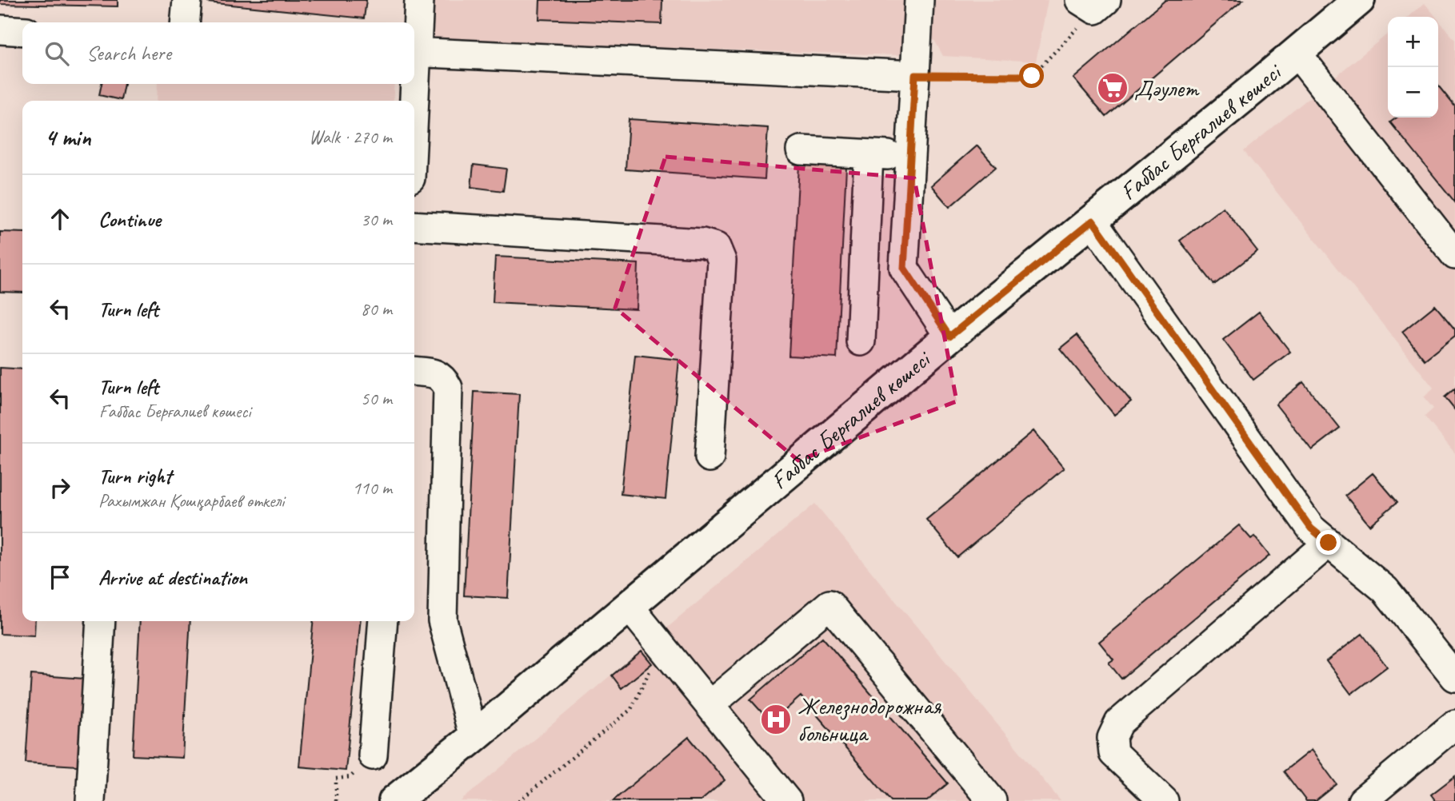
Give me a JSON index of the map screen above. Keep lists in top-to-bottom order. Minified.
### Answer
{"streets":{"main road":["Ғаббас Берғалиев көшесі"]},"places":{"supermarket":["Дәулет"],"hospital":["Железнодорожная больница"]},"page":{"map_buttons":["+","−"],"search":"Search here","heading":["4 min","Walk · 270 m"],"list":[["Continue","30 m"],["Turn left","80 m"],["Turn left","Ғаббас Берғалиев көшесі","50 m"],["Turn right","Рахымжан Қошқарбаев өткелі","110 m"],"Arrive at destination"]}}
